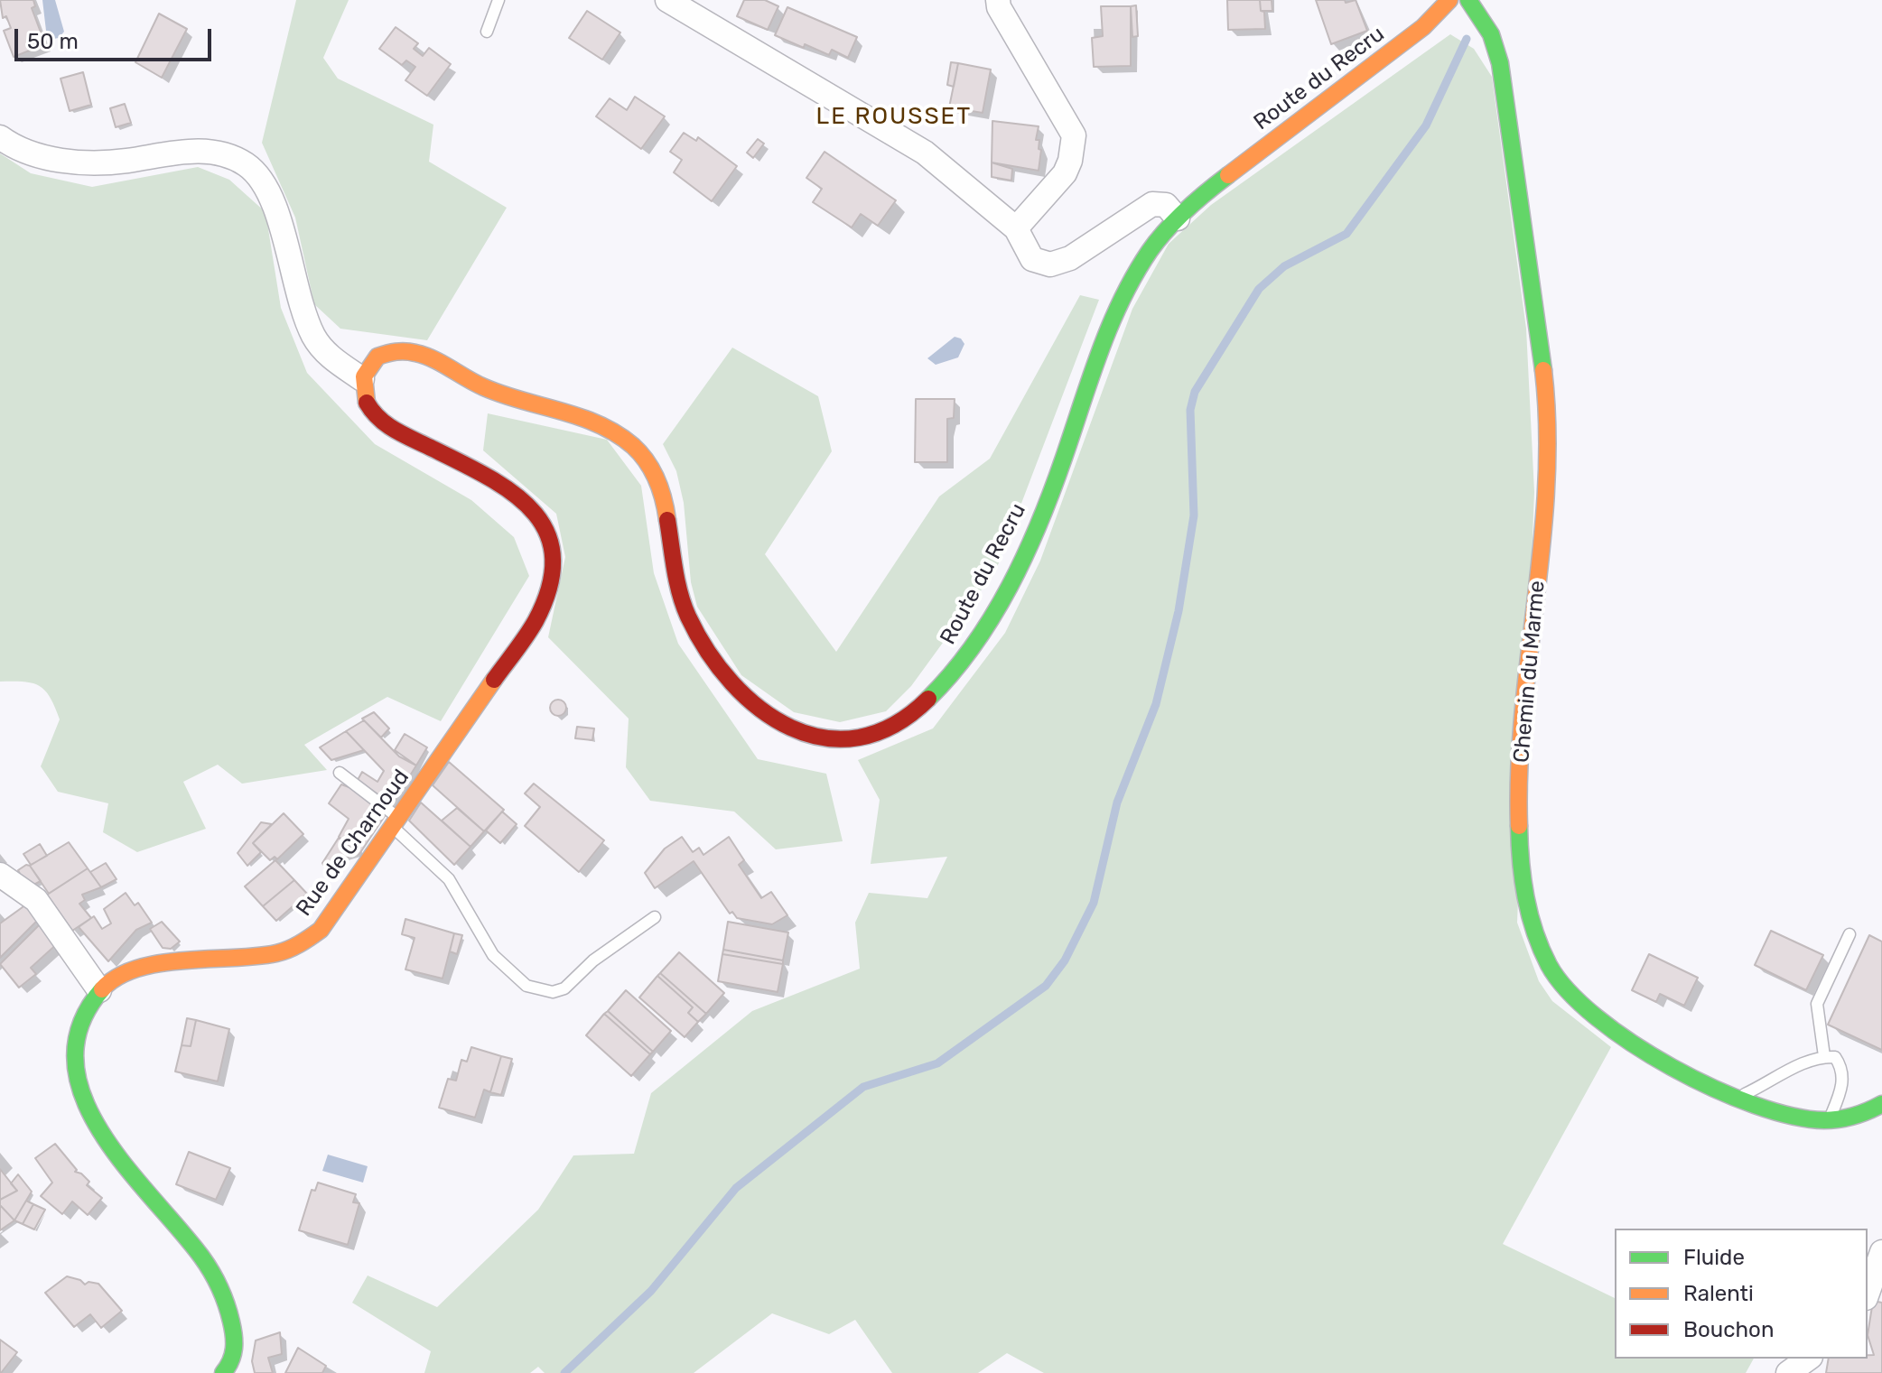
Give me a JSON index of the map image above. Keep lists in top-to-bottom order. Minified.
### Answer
{"streets":{"street":["Route du Recru","Chemin du Marme","Rue de Charnoud"]},"crossings":[["Route du Recru","Rue de Charnoud"]],"districts":["LE ROUSSET"],"legend":["Fluide","Ralenti","Bouchon"],"scale_bar":"50 m"}
